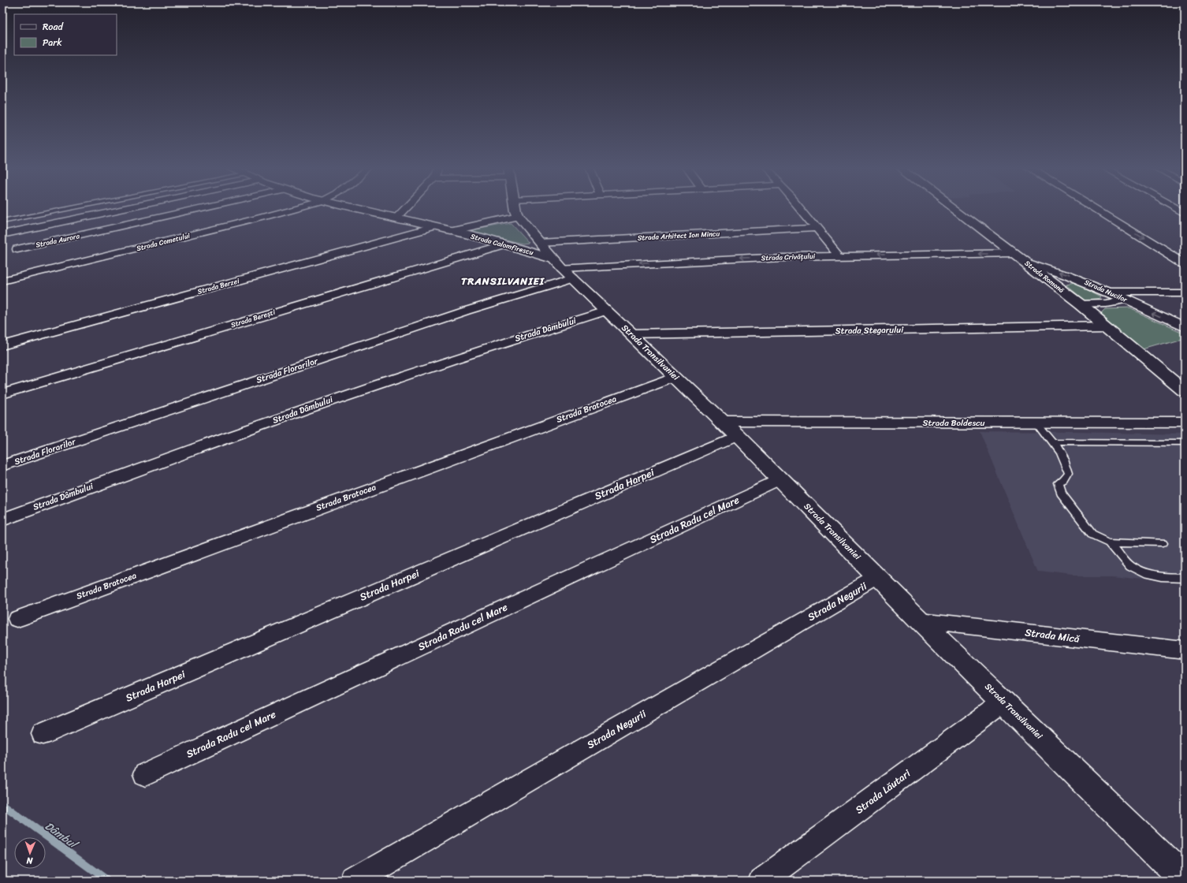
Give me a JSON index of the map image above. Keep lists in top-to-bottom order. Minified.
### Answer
{"streets":{"main road":["Strada Calomfirescu","Strada Romană","Strada Transilvaniei"],"street":["Strada Arhitect Ion Mincu","Strada Aurora","Strada Cometului","Strada Crivățului","Strada Berzei","Strada Nucilor","Strada Berești","Strada Dâmbului","Strada Stegarului","Strada Florarilor","Strada Bratocea","Strada Boldescu","Strada Harpei","Strada Radu cel Mare","Strada Negurii","Strada Mică","Strada Lăutari"]},"crossings":[["Strada Arhitect Ion Mincu","Strada Transilvaniei"],["Strada Calomfirescu","Strada Crivățului"],["Strada Calomfirescu","Strada Berzei"],["Strada Calomfirescu","Strada Berești"],["Strada Calomfirescu","Strada Transilvaniei"],["Strada Calomfirescu","Strada Florarilor"],["Strada Crivățului","Strada Romană"],["Strada Crivățului","Strada Transilvaniei"],["Strada Crivățului","Strada Florarilor"],["Strada Romană","Strada Nucilor"],["Strada Romană","Strada Stegarului"],["Strada Dâmbului","Strada Transilvaniei"],["Strada Stegarului","Strada Transilvaniei"],["Strada Transilvaniei","Strada Florarilor"],["Strada Transilvaniei","Strada Bratocea"],["Strada Transilvaniei","Strada Boldescu"],["Strada Transilvaniei","Strada Harpei"],["Strada Transilvaniei","Strada Radu cel Mare"],["Strada Transilvaniei","Strada Negurii"],["Strada Transilvaniei","Strada Mică"],["Strada Transilvaniei","Strada Lăutari"],["Strada Boldescu","Strada Harpei"]],"one_way":["Strada Crivățului"],"districts":["TRANSILVANIEI"],"water":["Dâmbul"],"legend":["Road","Park"],"north":"bottom"}
